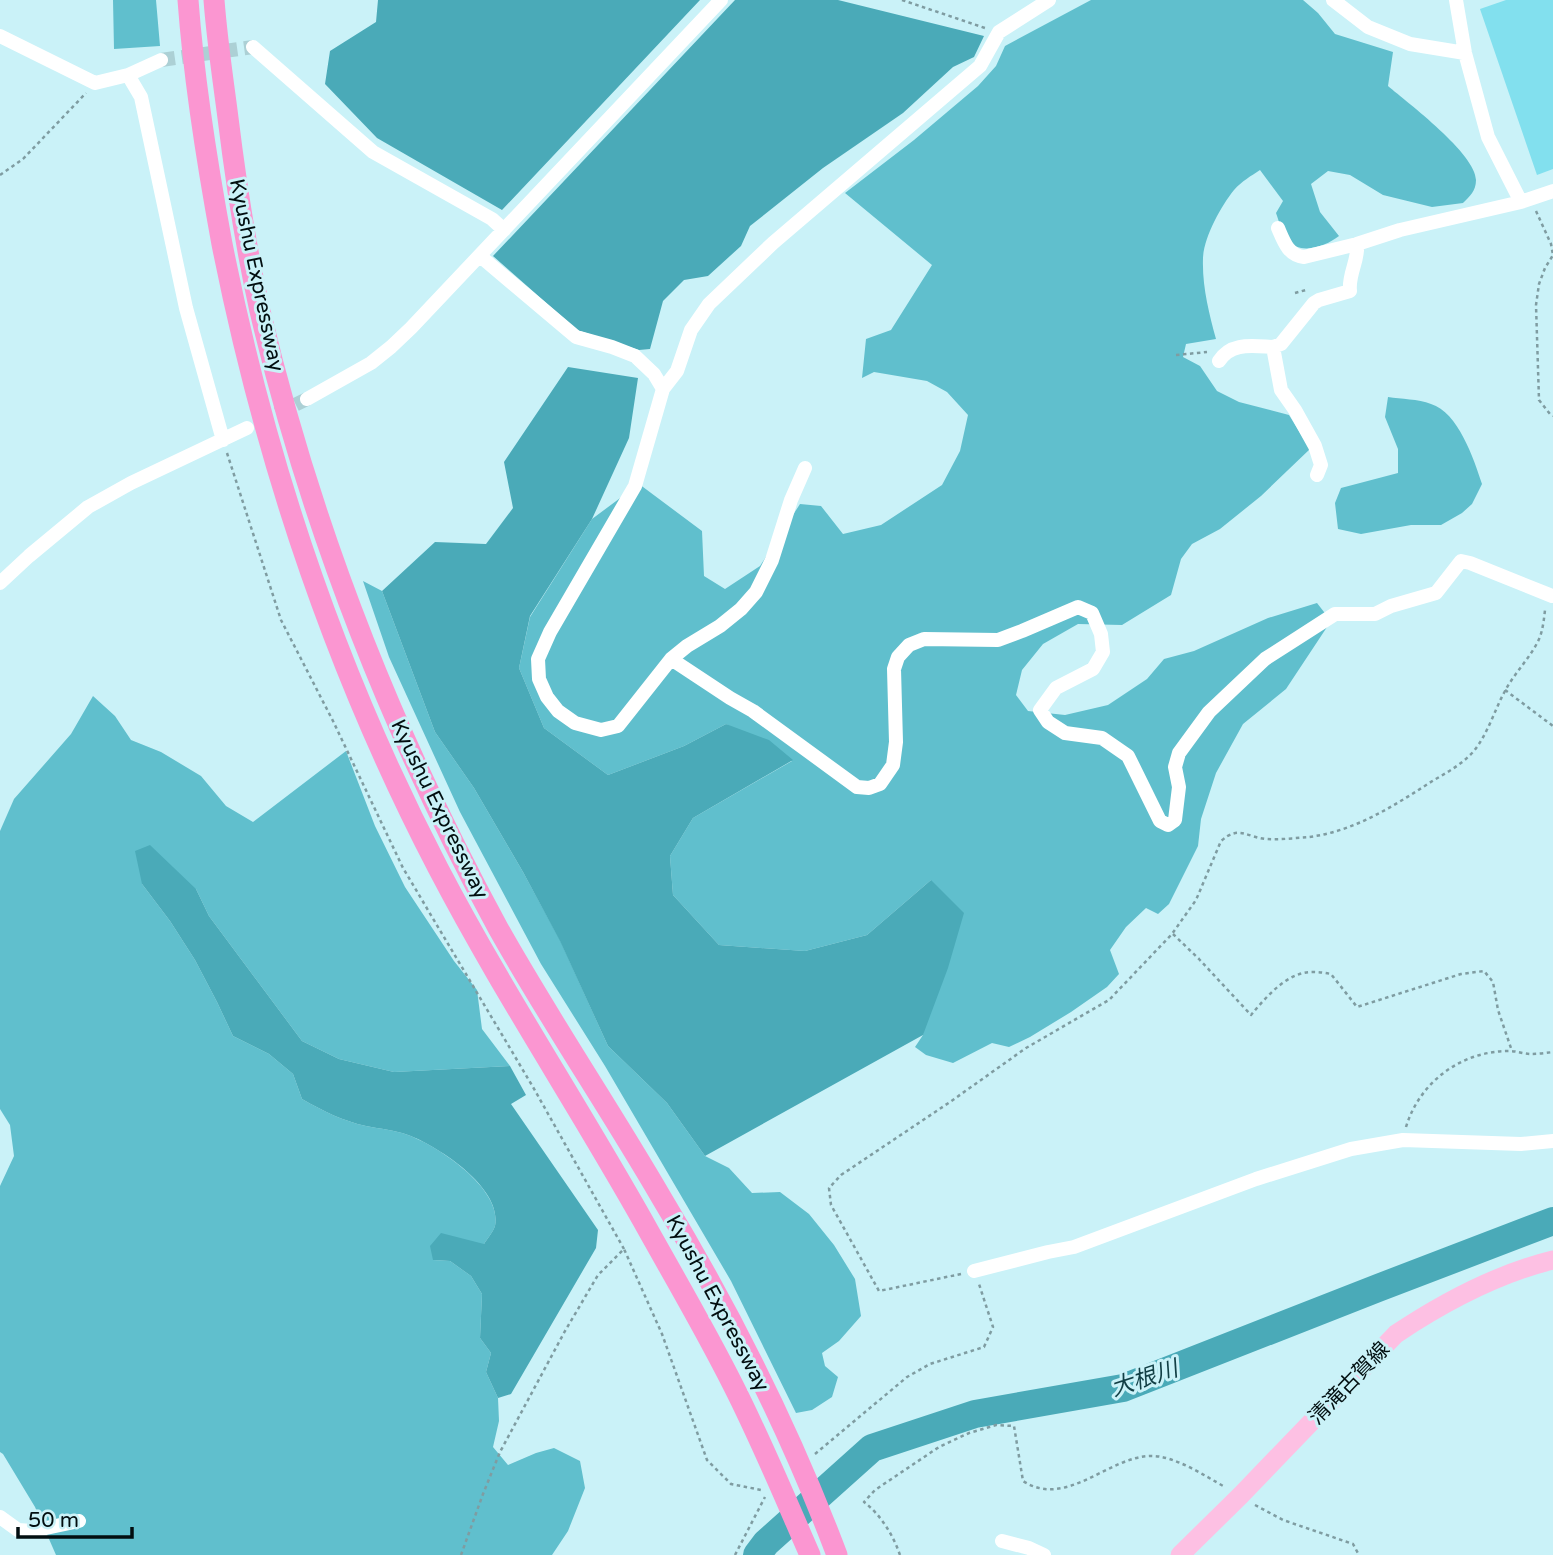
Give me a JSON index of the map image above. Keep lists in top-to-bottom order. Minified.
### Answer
{"streets":{"highway":["Kyushu Expressway"],"main road":["清滝古賀線"]},"water":["大根川"],"scale_bar":"50 m"}
